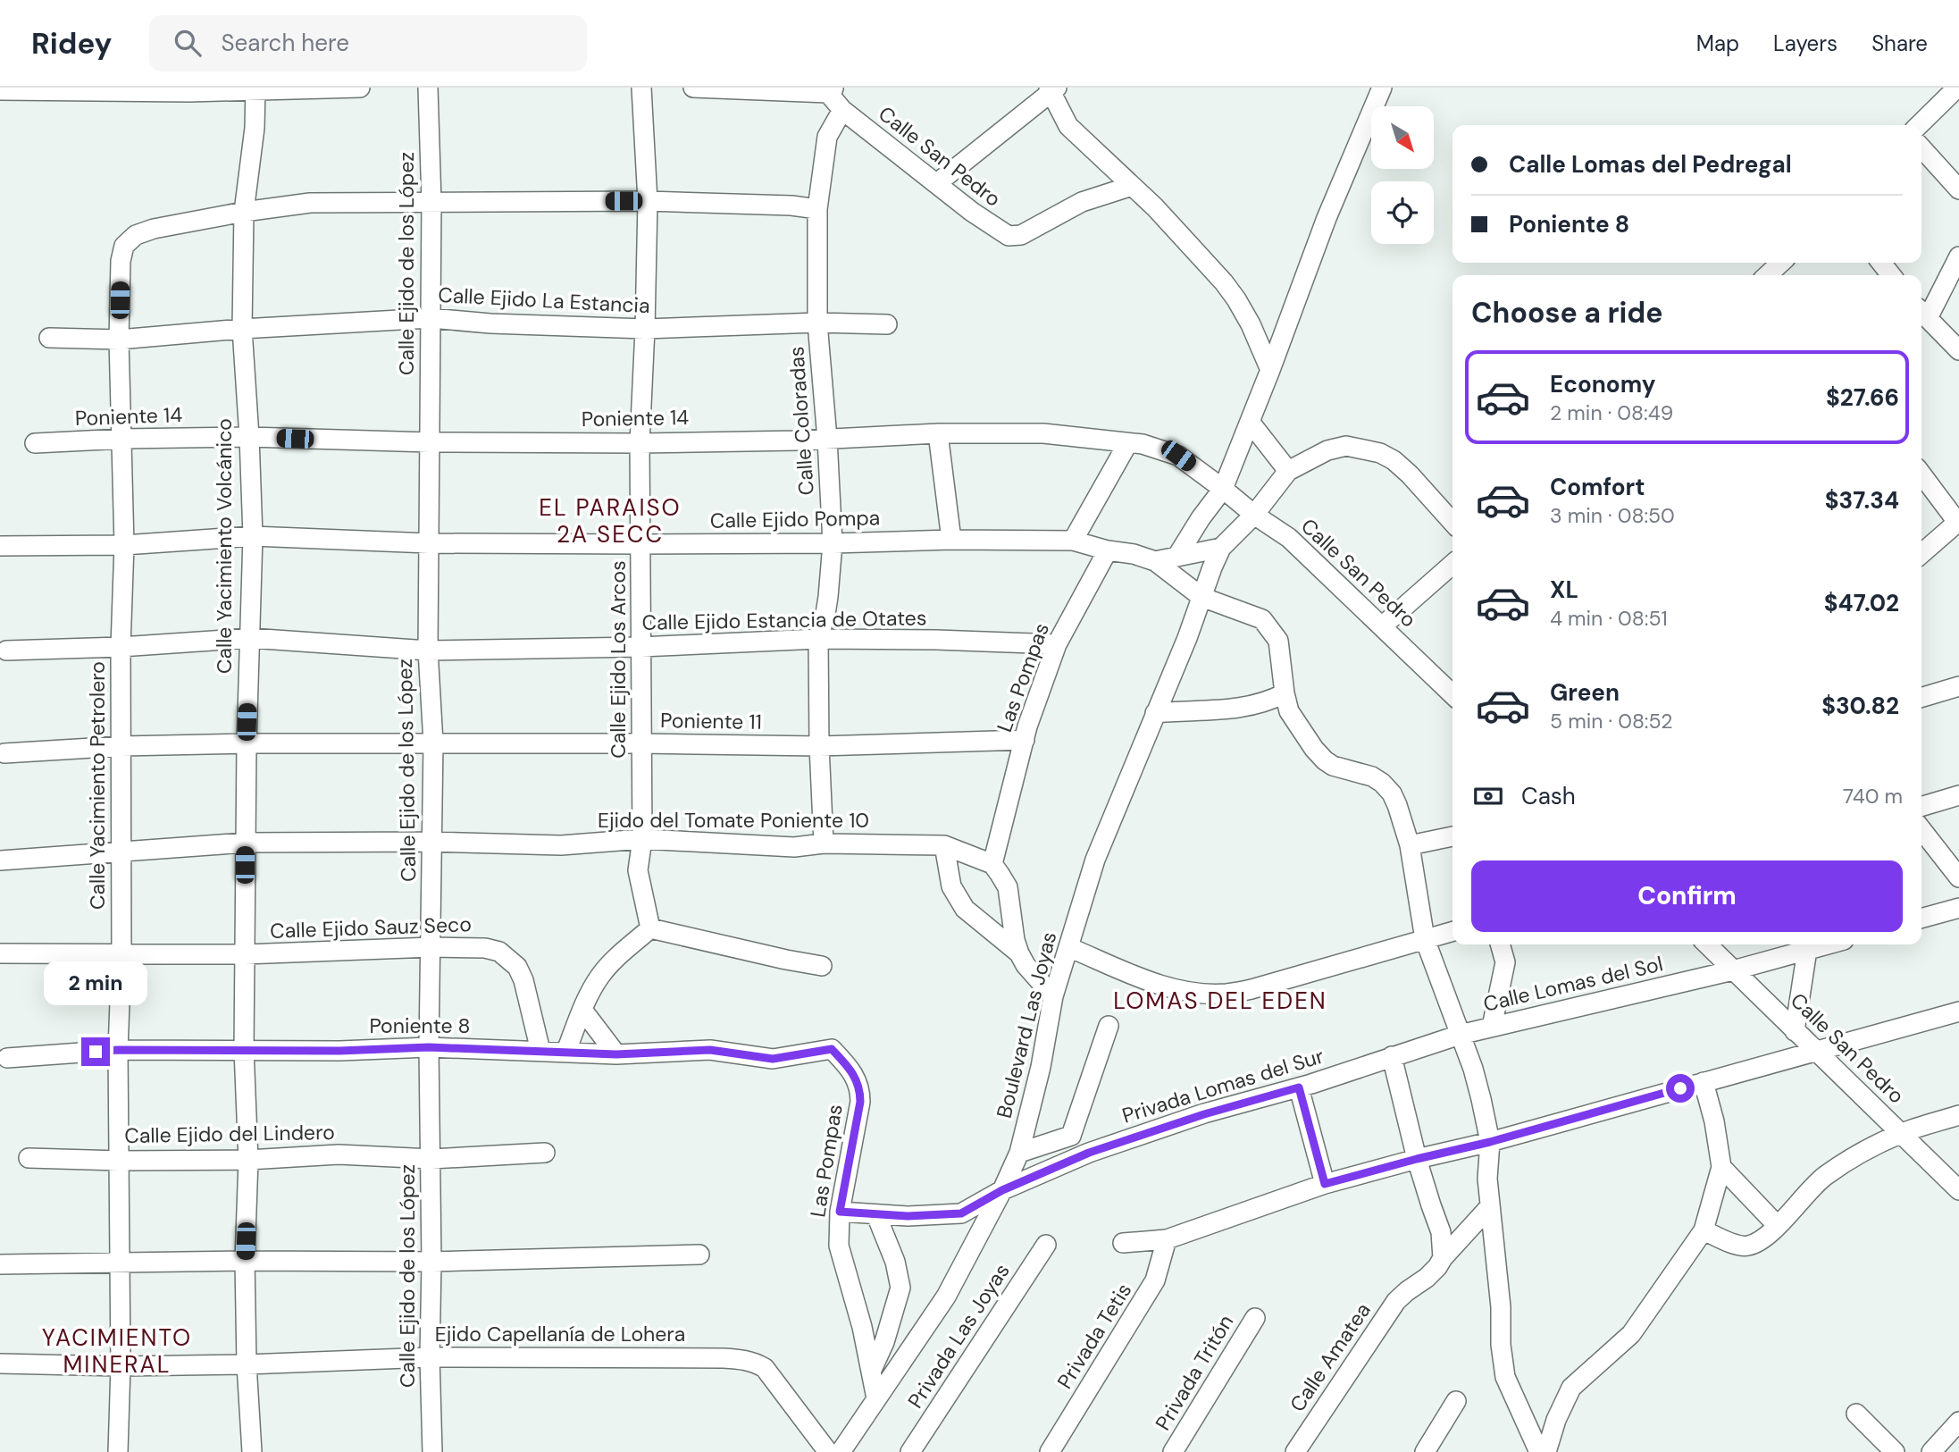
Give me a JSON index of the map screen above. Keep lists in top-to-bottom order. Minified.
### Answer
{"streets":{"street":["Calle San Pedro","Calle Ejido de los López","Calle Ejido La Estancia","Poniente 14","Calle Coloradas","Calle Ejido Pompa","Calle Yacimiento Volcánico","Calle Ejido Estancia de Otates","Calle Ejido Los Arcos","Las Pompas","Poniente 11","Calle Yacimiento Petrolero","Ejido del Tomate Poniente 10","Calle Ejido Sauz Seco","Calle Lomas del Sol","Boulevard Las Joyas","Poniente 8","Privada Lomas del Sur","Calle Ejido del Lindero","Ejido Capellanía de Lohera","Privada Las Joyas","Privada Tetis","Calle Amatea","Privada Tritón"]},"crossings":[["Calle San Pedro","Poniente 14"],["Calle San Pedro","Calle Coloradas"],["Calle San Pedro","Calle Lomas del Sol"],["Calle Ejido de los López","Calle Ejido La Estancia"],["Calle Ejido de los López","Poniente 14"],["Calle Ejido de los López","Calle Ejido Pompa"],["Calle Ejido de los López","Calle Ejido Estancia de Otates"],["Calle Ejido de los López","Poniente 11"],["Calle Ejido de los López","Ejido del Tomate Poniente 10"],["Calle Ejido de los López","Calle Ejido Sauz Seco"],["Calle Ejido de los López","Poniente 8"],["Calle Ejido de los López","Calle Ejido del Lindero"],["Calle Ejido de los López","Ejido Capellanía de Lohera"],["Calle Ejido La Estancia","Calle Coloradas"],["Calle Ejido La Estancia","Calle Yacimiento Volcánico"],["Calle Ejido La Estancia","Calle Ejido Los Arcos"],["Calle Ejido La Estancia","Calle Yacimiento Petrolero"],["Poniente 14","Calle Coloradas"],["Poniente 14","Calle Yacimiento Volcánico"],["Poniente 14","Calle Ejido Los Arcos"],["Poniente 14","Calle Yacimiento Petrolero"],["Calle Coloradas","Calle Ejido Pompa"],["Calle Coloradas","Calle Ejido Estancia de Otates"],["Calle Coloradas","Poniente 11"],["Calle Coloradas","Ejido del Tomate Poniente 10"],["Calle Ejido Pompa","Calle Yacimiento Volcánico"],["Calle Ejido Pompa","Calle Ejido Los Arcos"],["Calle Ejido Pompa","Las Pompas"],["Calle Ejido Pompa","Calle Yacimiento Petrolero"],["Calle Ejido Pompa","Boulevard Las Joyas"],["Calle Yacimiento Volcánico","Calle Ejido Estancia de Otates"],["Calle Yacimiento Volcánico","Poniente 11"],["Calle Yacimiento Volcánico","Calle Yacimiento Petrolero"],["Calle Yacimiento Volcánico","Ejido del Tomate Poniente 10"],["Calle Yacimiento Volcánico","Calle Ejido Sauz Seco"],["Calle Yacimiento Volcánico","Poniente 8"],["Calle Yacimiento Volcánico","Calle Ejido del Lindero"],["Calle Yacimiento Volcánico","Ejido Capellanía de Lohera"],["Calle Ejido Estancia de Otates","Calle Ejido Los Arcos"],["Calle Ejido Estancia de Otates","Las Pompas"],["Calle Ejido Estancia de Otates","Calle Yacimiento Petrolero"],["Calle Ejido Los Arcos","Poniente 11"],["Calle Ejido Los Arcos","Ejido del Tomate Poniente 10"],["Las Pompas","Poniente 11"],["Las Pompas","Ejido del Tomate Poniente 10"],["Las Pompas","Boulevard Las Joyas"],["Las Pompas","Poniente 8"],["Las Pompas","Privada Lomas del Sur"],["Poniente 11","Calle Yacimiento Petrolero"],["Calle Yacimiento Petrolero","Ejido del Tomate Poniente 10"],["Calle Yacimiento Petrolero","Calle Ejido Sauz Seco"],["Calle Yacimiento Petrolero","Poniente 8"],["Calle Yacimiento Petrolero","Calle Ejido del Lindero"],["Calle Yacimiento Petrolero","Ejido Capellanía de Lohera"],["Calle Ejido Sauz Seco","Poniente 8"],["Calle Lomas del Sol","Privada Lomas del Sur"],["Boulevard Las Joyas","Privada Lomas del Sur"]],"districts":["EL PARAISO 2A SECC","LOMAS DEL EDEN","YACIMIENTO MINERAL"],"north":"bottom right","page":{"header":"Ridey","search":"Search here","nav":["Map","Layers","Share"],"banner":["Calle Lomas del Pedregal","Poniente 8"],"heading":"Choose a ride","list":[{"name":"Economy","note":"2 min · 08:49","value":"$27.66"},{"name":"Comfort","note":"3 min · 08:50","value":"$37.34"},{"name":"XL","note":"4 min · 08:51","value":"$47.02"},{"name":"Green","note":"5 min · 08:52","value":"$30.82"}],"pay":["Cash","740 m"],"buttons":"Confirm","bubble":"2 min"}}
